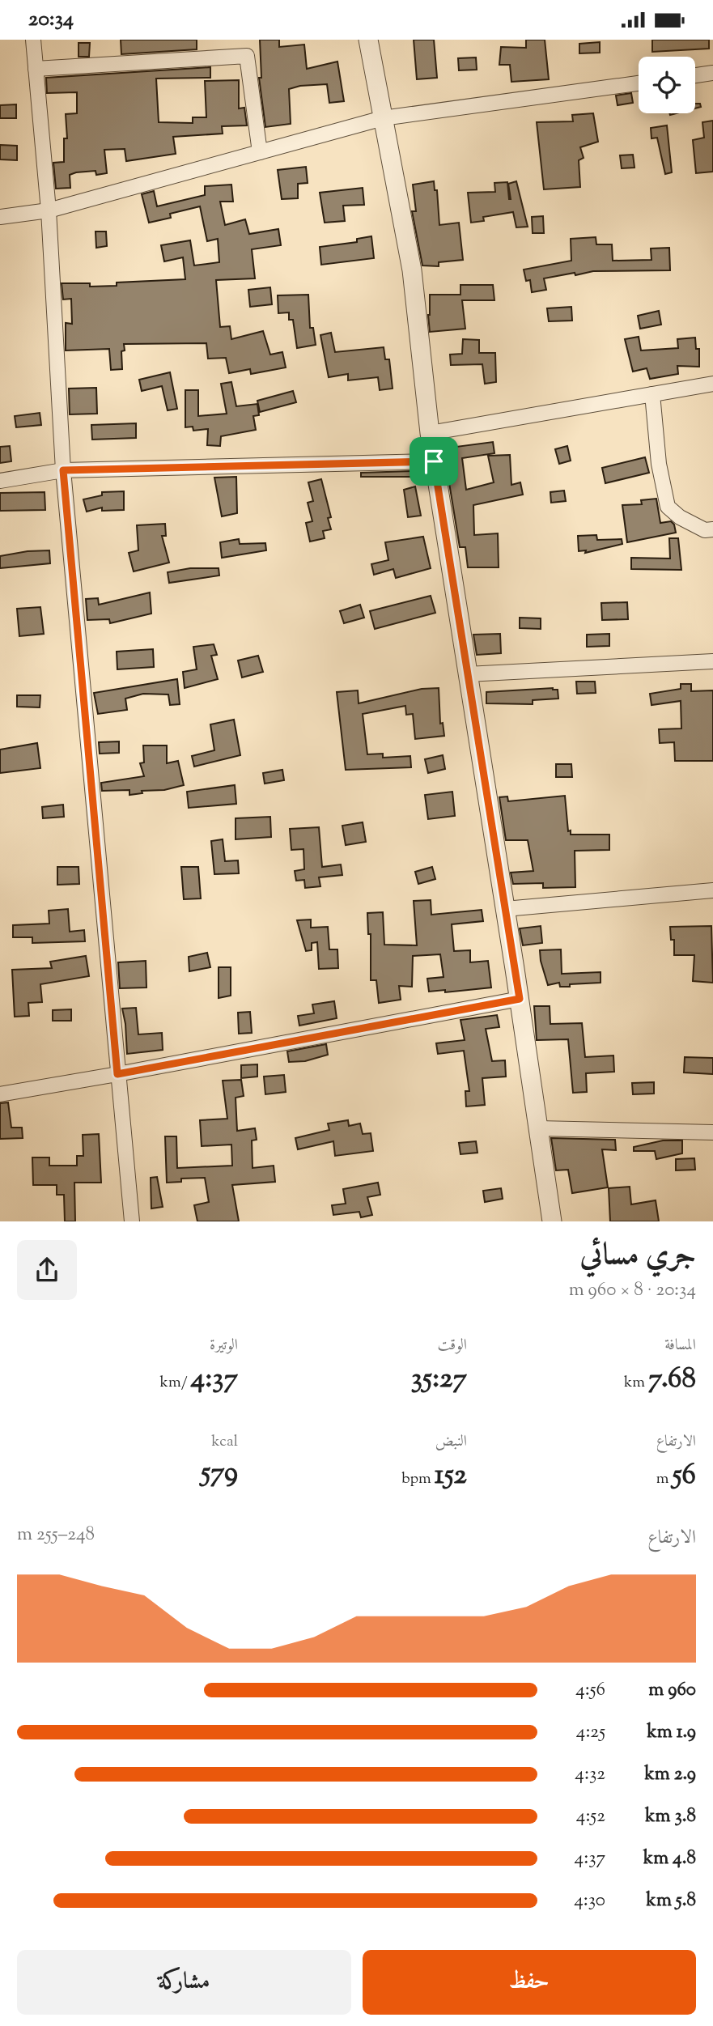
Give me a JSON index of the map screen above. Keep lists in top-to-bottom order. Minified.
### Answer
{"page":{"status":"20:34","heading":["جري مسائي","20:34 · 8 × 960 m"],"stats":[["المسافة","7.68 km"],["الوقت","35:27"],["الوتيرة","4:37 /km"],["الارتفاع","56 m"],["النبض","152 bpm"],["kcal","579"]],"chart":["الارتفاع","248–255 m"],"list":[{"name":"960 m","note":"4:56"},{"name":"1.9 km","note":"4:25"},{"name":"2.9 km","note":"4:32"},{"name":"3.8 km","note":"4:52"},{"name":"4.8 km","note":"4:37"},{"name":"5.8 km","note":"4:30"}],"buttons":["حفظ","مشاركة"]}}
